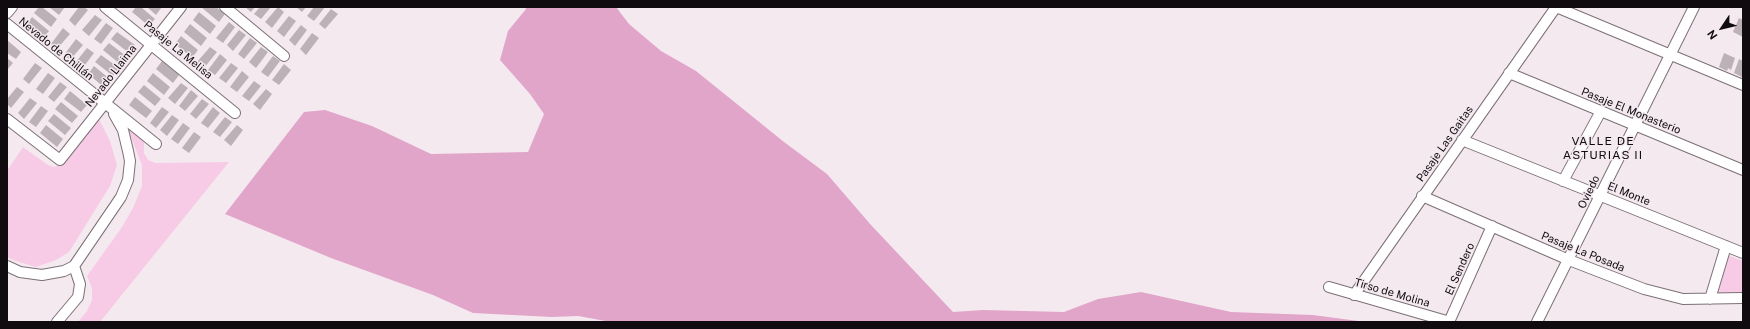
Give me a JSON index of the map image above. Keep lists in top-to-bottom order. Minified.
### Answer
{"streets":{"street":["Nevado de Chillán","Pasaje La Melisa","Nevado Llaima","Pasaje El Monasterio","Pasaje Las Gaitas","Oviedo","El Monte","Pasaje La Posada","El Sendero","Tirso de Molina"]},"crossings":[["Nevado de Chillán","Nevado Llaima"],["Pasaje La Melisa","Nevado Llaima"],["Pasaje El Monasterio","Pasaje Las Gaitas"],["Pasaje El Monasterio","Oviedo"],["Pasaje Las Gaitas","El Monte"],["Pasaje Las Gaitas","Pasaje La Posada"],["Pasaje Las Gaitas","Tirso de Molina"],["Oviedo","El Monte"],["Oviedo","Pasaje La Posada"],["Pasaje La Posada","El Sendero"],["El Sendero","Tirso de Molina"]],"districts":["VALLE DE ASTURIAS II"],"north":"bottom left"}
